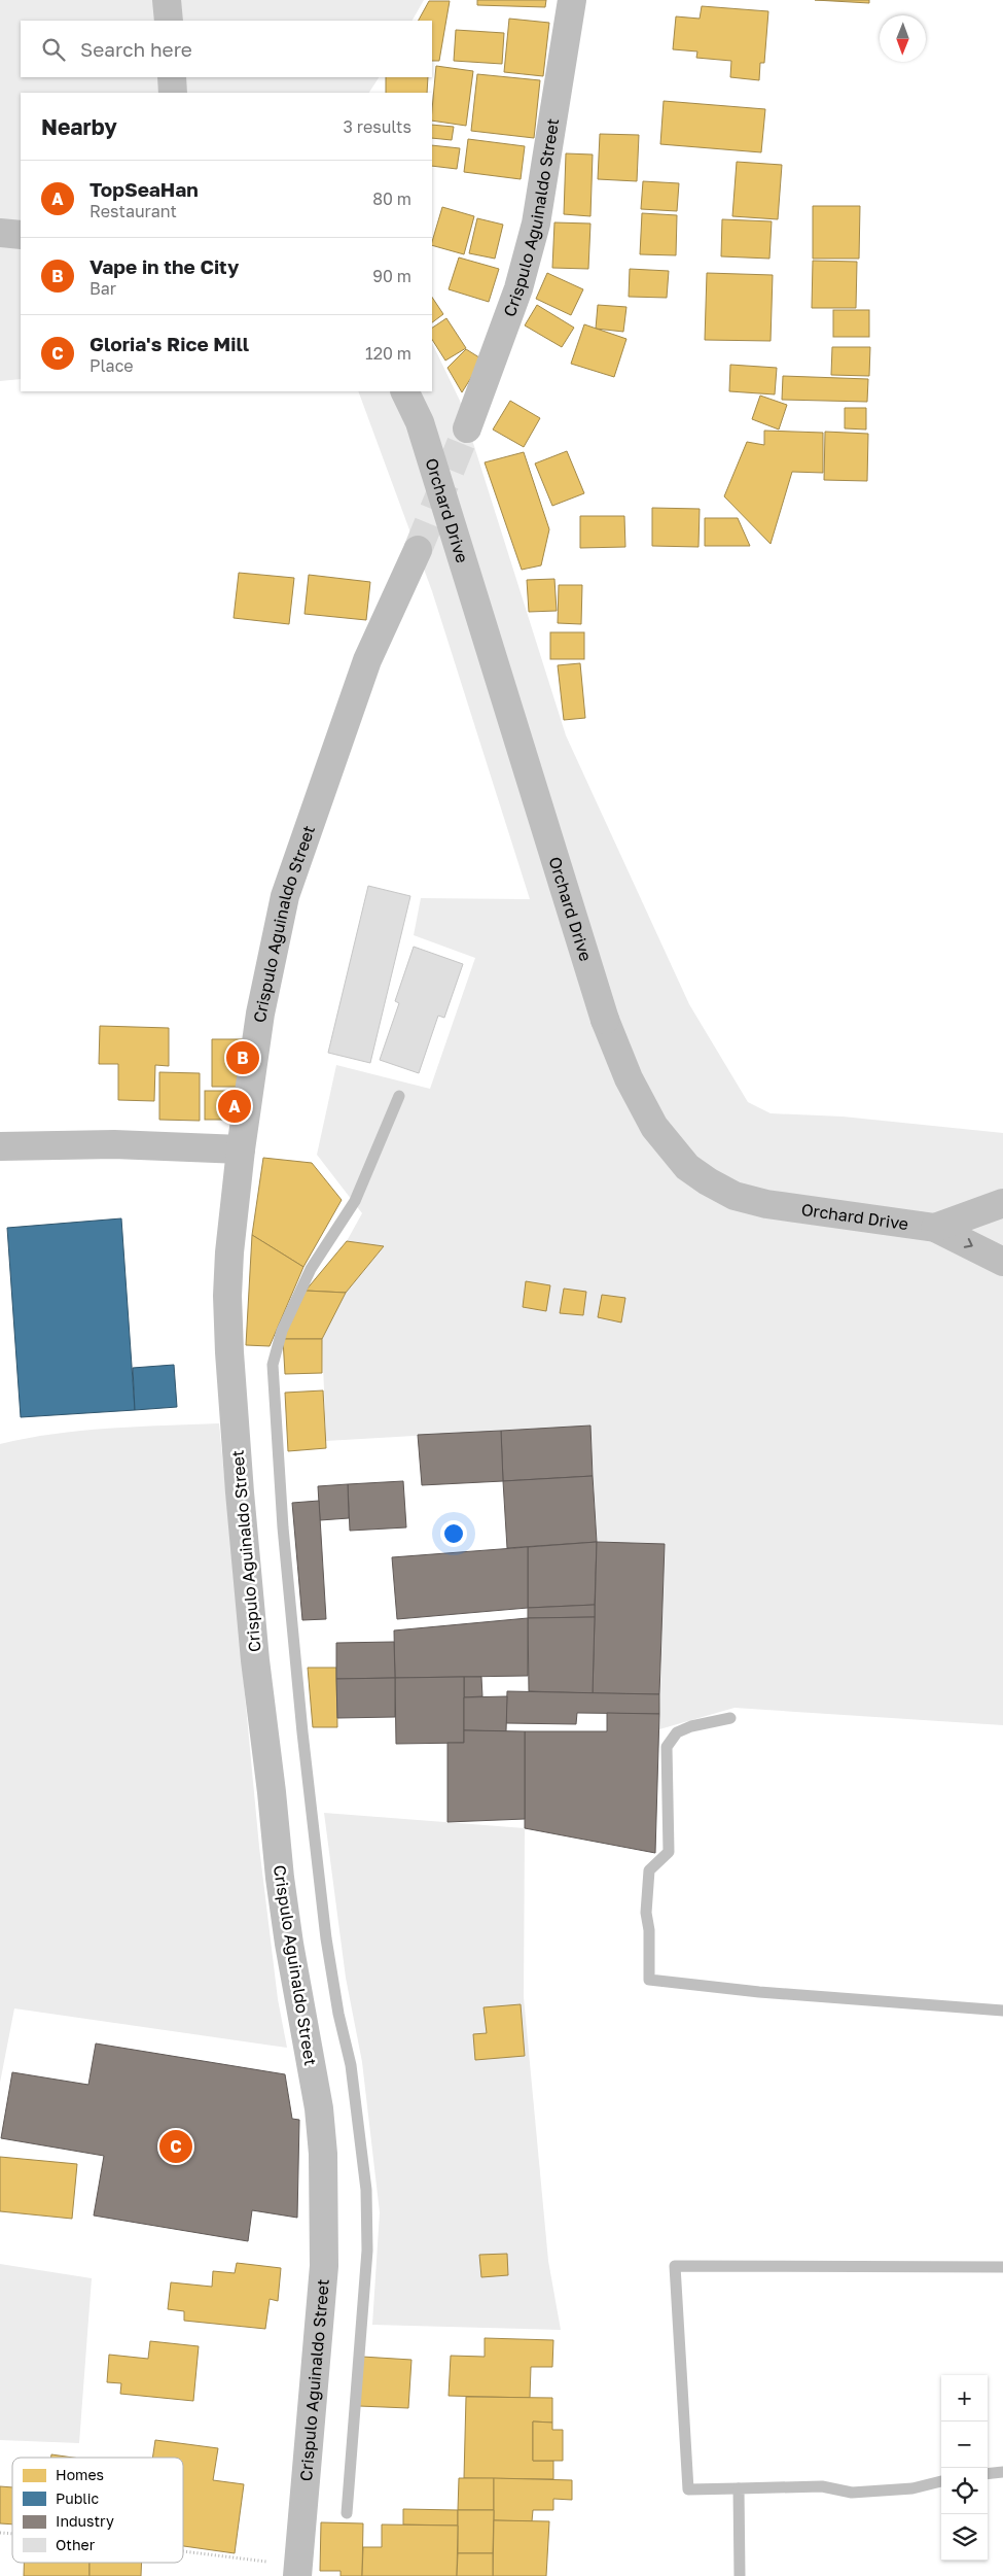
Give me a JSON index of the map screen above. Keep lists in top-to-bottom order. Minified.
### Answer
{"streets":{"street":["Crispulo Aguinaldo Street","Orchard Drive"]},"legend":["Homes","Public","Industry","Other"],"north":"bottom","page":{"search":"Search here","heading":["Nearby","3 results"],"list":[{"mark":"A","name":"TopSeaHan","note":"Restaurant","value":"80 m"},{"mark":"B","name":"Vape in the City","note":"Bar","value":"90 m"},{"mark":"C","name":"Gloria's Rice Mill","note":"Place","value":"120 m"}],"pins":["B","A","C"],"map_buttons":["+","−"]}}
